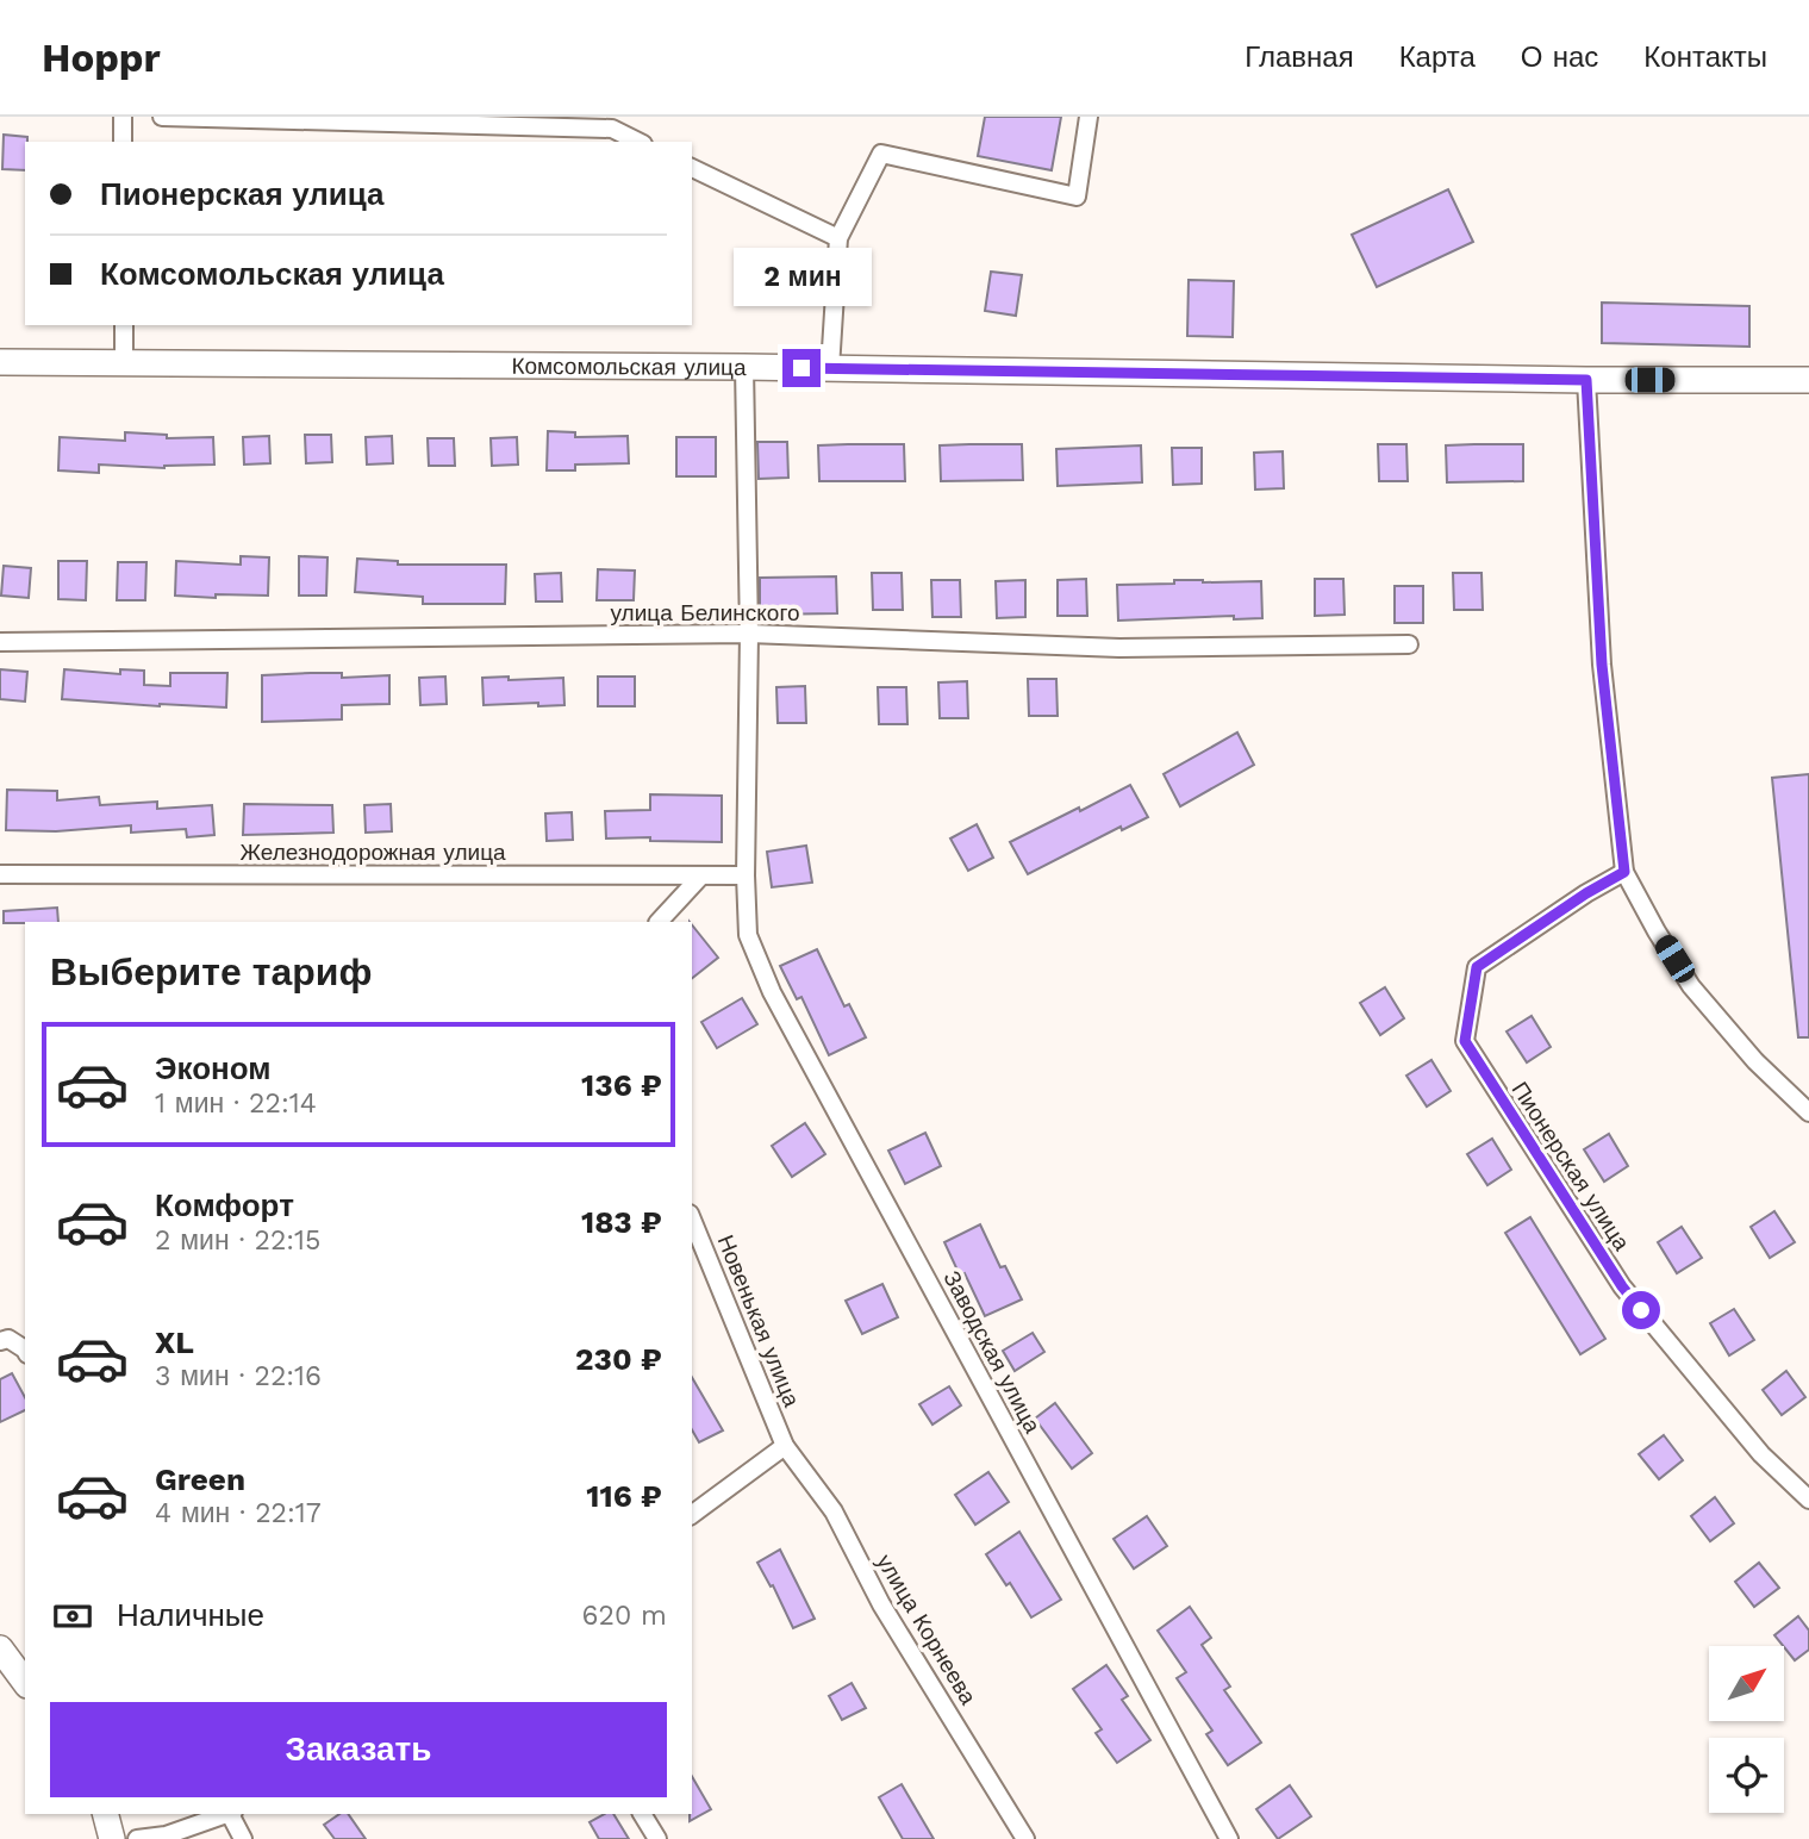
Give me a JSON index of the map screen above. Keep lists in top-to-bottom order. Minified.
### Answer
{"streets":{"street":["Комсомольская улица","улица Белинского","Железнодорожная улица","Пионерская улица","Новенькая улица","Заводская улица","улица Корнеева"]},"crossings":[["Комсомольская улица","Заводская улица"],["улица Белинского","Заводская улица"],["Железнодорожная улица","Заводская улица"],["Новенькая улица","улица Корнеева"]],"north":"top right","page":{"header":"Hoppr","nav":["Главная","Карта","О нас","Контакты"],"banner":["Пионерская улица","Комсомольская улица"],"bubble":"2 мин","heading":"Выберите тариф","list":[{"name":"Эконом","note":"1 мин · 22:14","value":"136 ₽"},{"name":"Комфорт","note":"2 мин · 22:15","value":"183 ₽"},{"name":"XL","note":"3 мин · 22:16","value":"230 ₽"},{"name":"Green","note":"4 мин · 22:17","value":"116 ₽"}],"pay":["Наличные","620 m"],"buttons":"Заказать"}}
